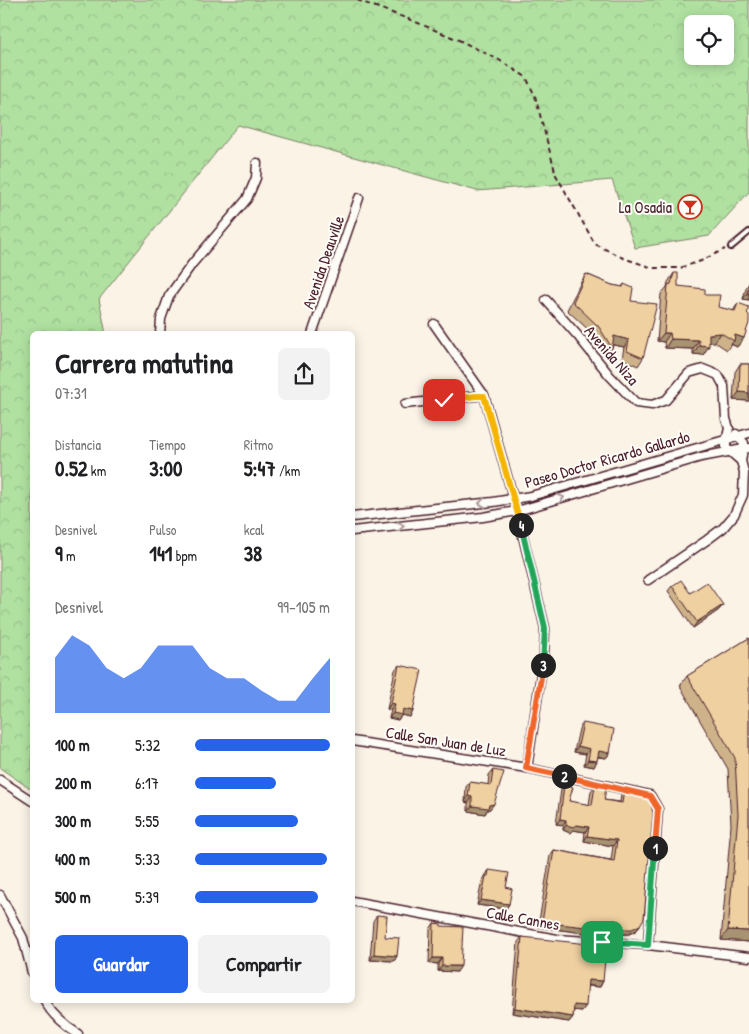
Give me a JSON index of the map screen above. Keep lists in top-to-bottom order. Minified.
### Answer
{"streets":{"street":["Avenida Deauville","Avenida Niza","Paseo Doctor Ricardo Gallardo","Calle San Juan de Luz","Calle Cannes"]},"crossings":[["Avenida Niza","Paseo Doctor Ricardo Gallardo"],["Calle San Juan de Luz","Calle Cannes"]],"places":{"bar":["La Osadia"]},"page":{"heading":["Carrera matutina","07:31"],"stats":[["Distancia","0.52 km"],["Tiempo","3:00"],["Ritmo","5:47 /km"],["Desnivel","9 m"],["Pulso","141 bpm"],["kcal","38"]],"pins":["4","3","2","1"],"chart":["Desnivel","99–105 m"],"list":[{"name":"100 m","note":"5:32"},{"name":"200 m","note":"6:17"},{"name":"300 m","note":"5:55"},{"name":"400 m","note":"5:33"},{"name":"500 m","note":"5:39"}],"buttons":["Guardar","Compartir"]}}
